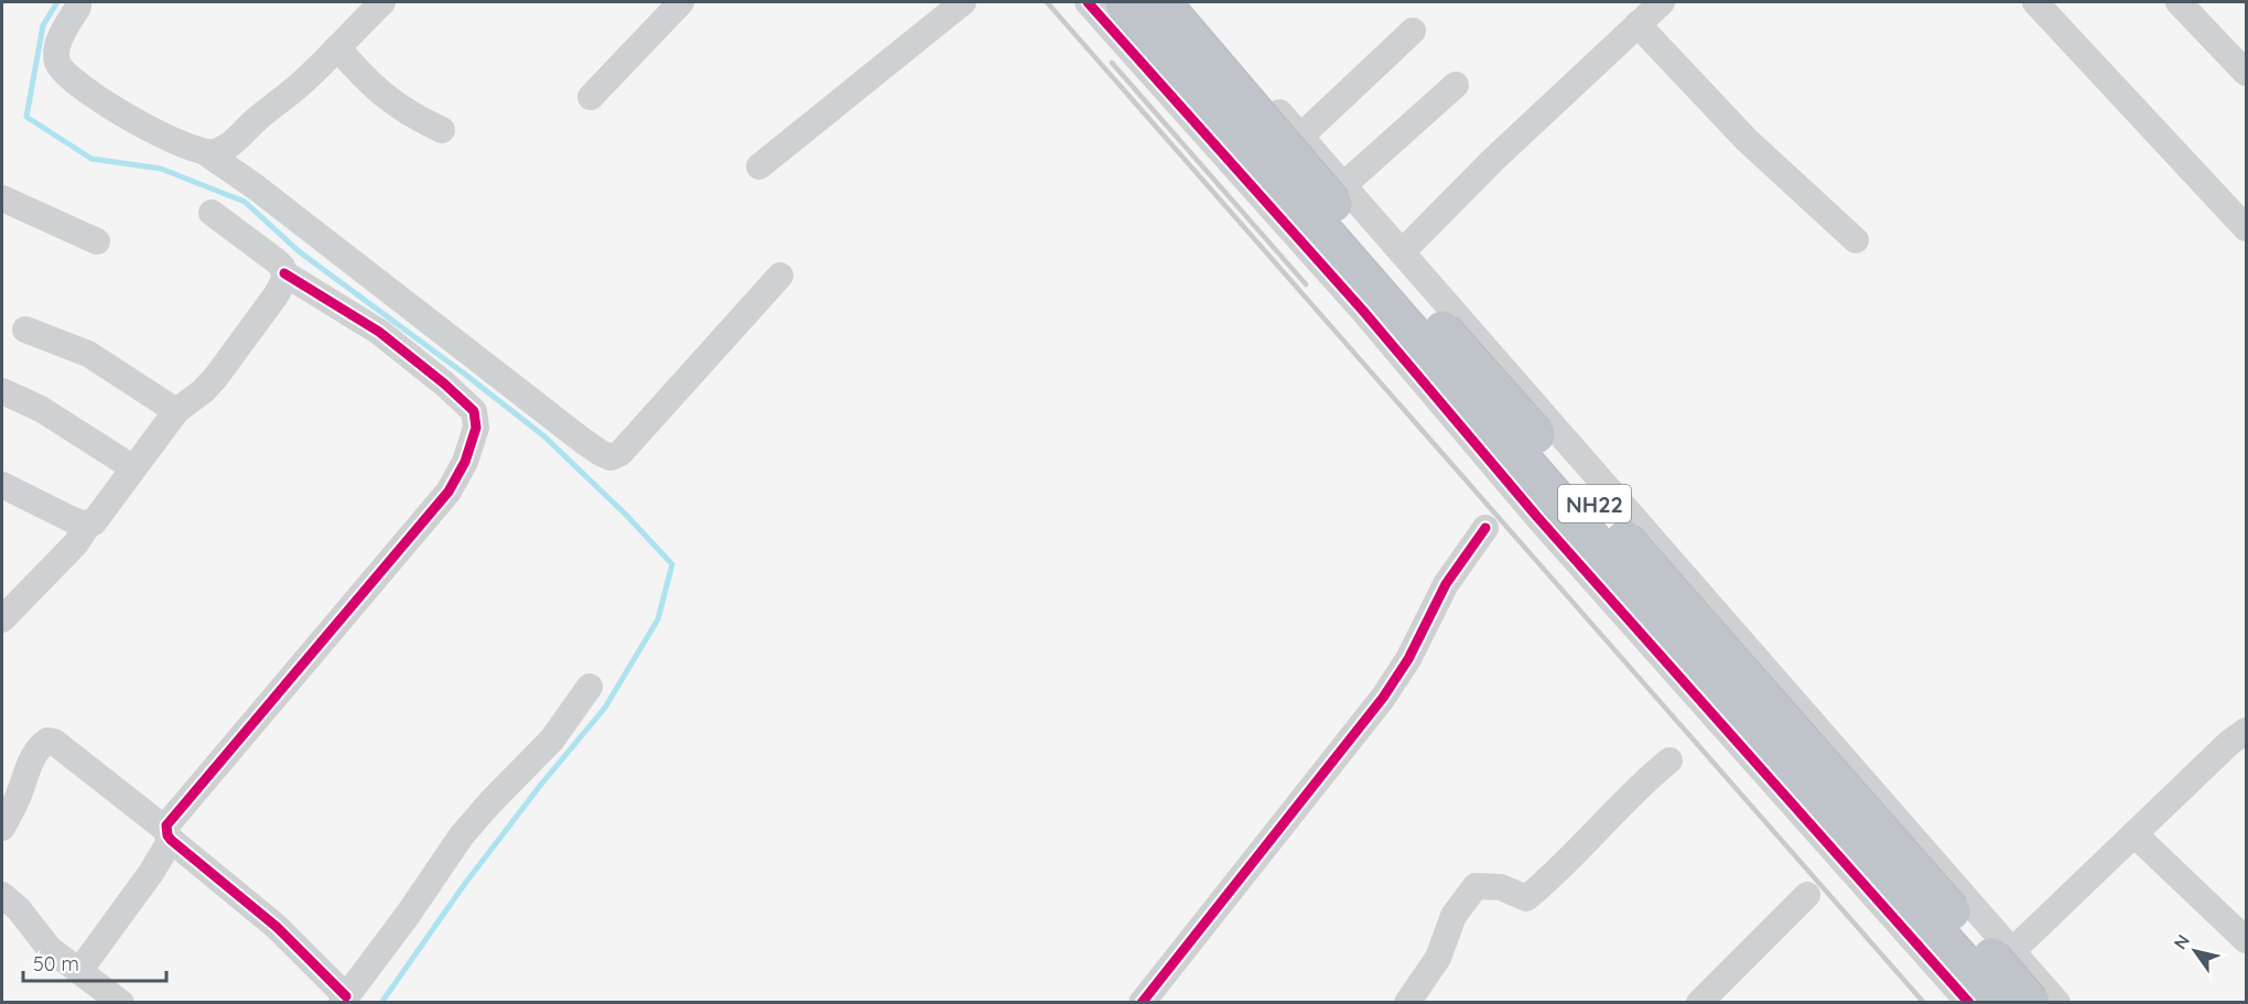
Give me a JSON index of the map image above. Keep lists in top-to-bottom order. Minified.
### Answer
{"streets":{"highway":["NH22"]},"scale_bar":"50 m","north":"top left"}
